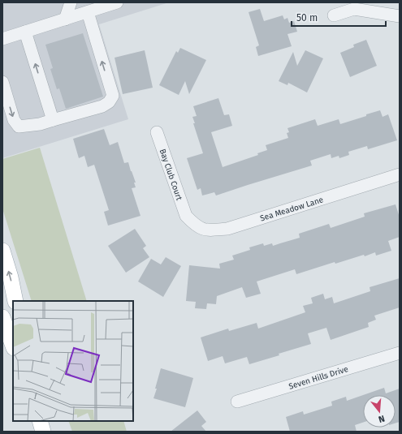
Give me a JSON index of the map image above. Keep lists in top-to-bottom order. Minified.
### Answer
{"streets":{"street":["Bay Club Court","Sea Meadow Lane","Seven Hills Drive"]},"crossings":[["Bay Club Court","Sea Meadow Lane"]],"scale_bar":"50 m","north":"bottom"}
